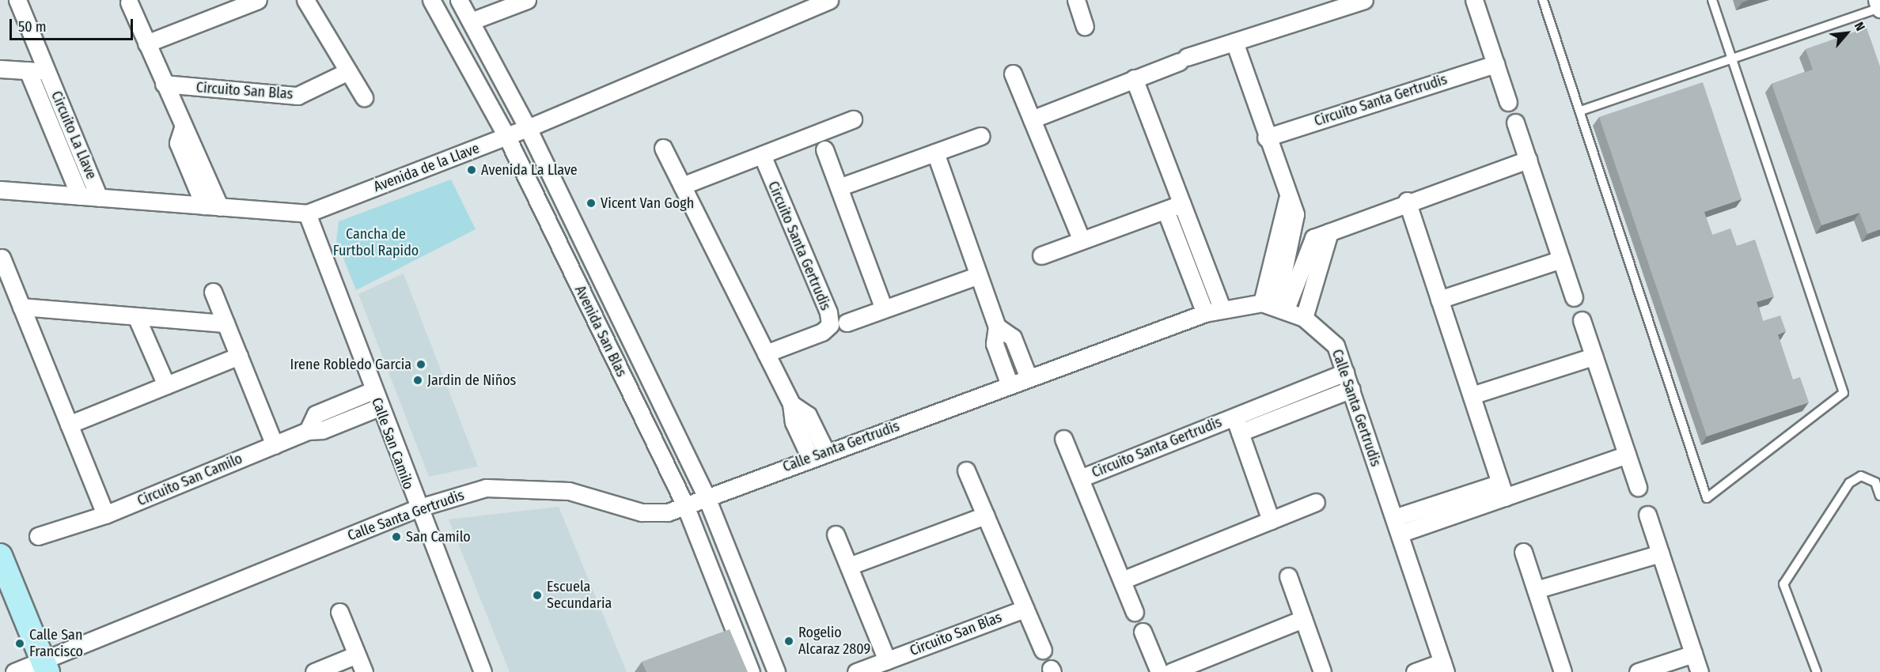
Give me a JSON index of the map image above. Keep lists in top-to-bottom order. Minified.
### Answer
{"streets":{"street":["Circuito San Blas","Circuito Santa Gertrudis","Circuito La Llave","Avenida de la Llave","Avenida San Blas","Calle Santa Gertrudis","Calle San Camilo","Circuito San Camilo"]},"crossings":[["Circuito Santa Gertrudis","Calle Santa Gertrudis"],["Circuito La Llave","Avenida de la Llave"],["Avenida de la Llave","Avenida San Blas"],["Avenida de la Llave","Calle San Camilo"],["Avenida San Blas","Calle Santa Gertrudis"],["Calle Santa Gertrudis","Calle San Camilo"],["Calle San Camilo","Circuito San Camilo"]],"parks":["Cancha de Furtbol Rapido"],"places":["Avenida La Llave","Vicent Van Gogh","Irene Robledo Garcia","Jardin de Niños","San Camilo","Escuela Secundaria","Rogelio Alcaraz 2809","Calle San Francisco"],"scale_bar":"50 m","north":"top right"}
